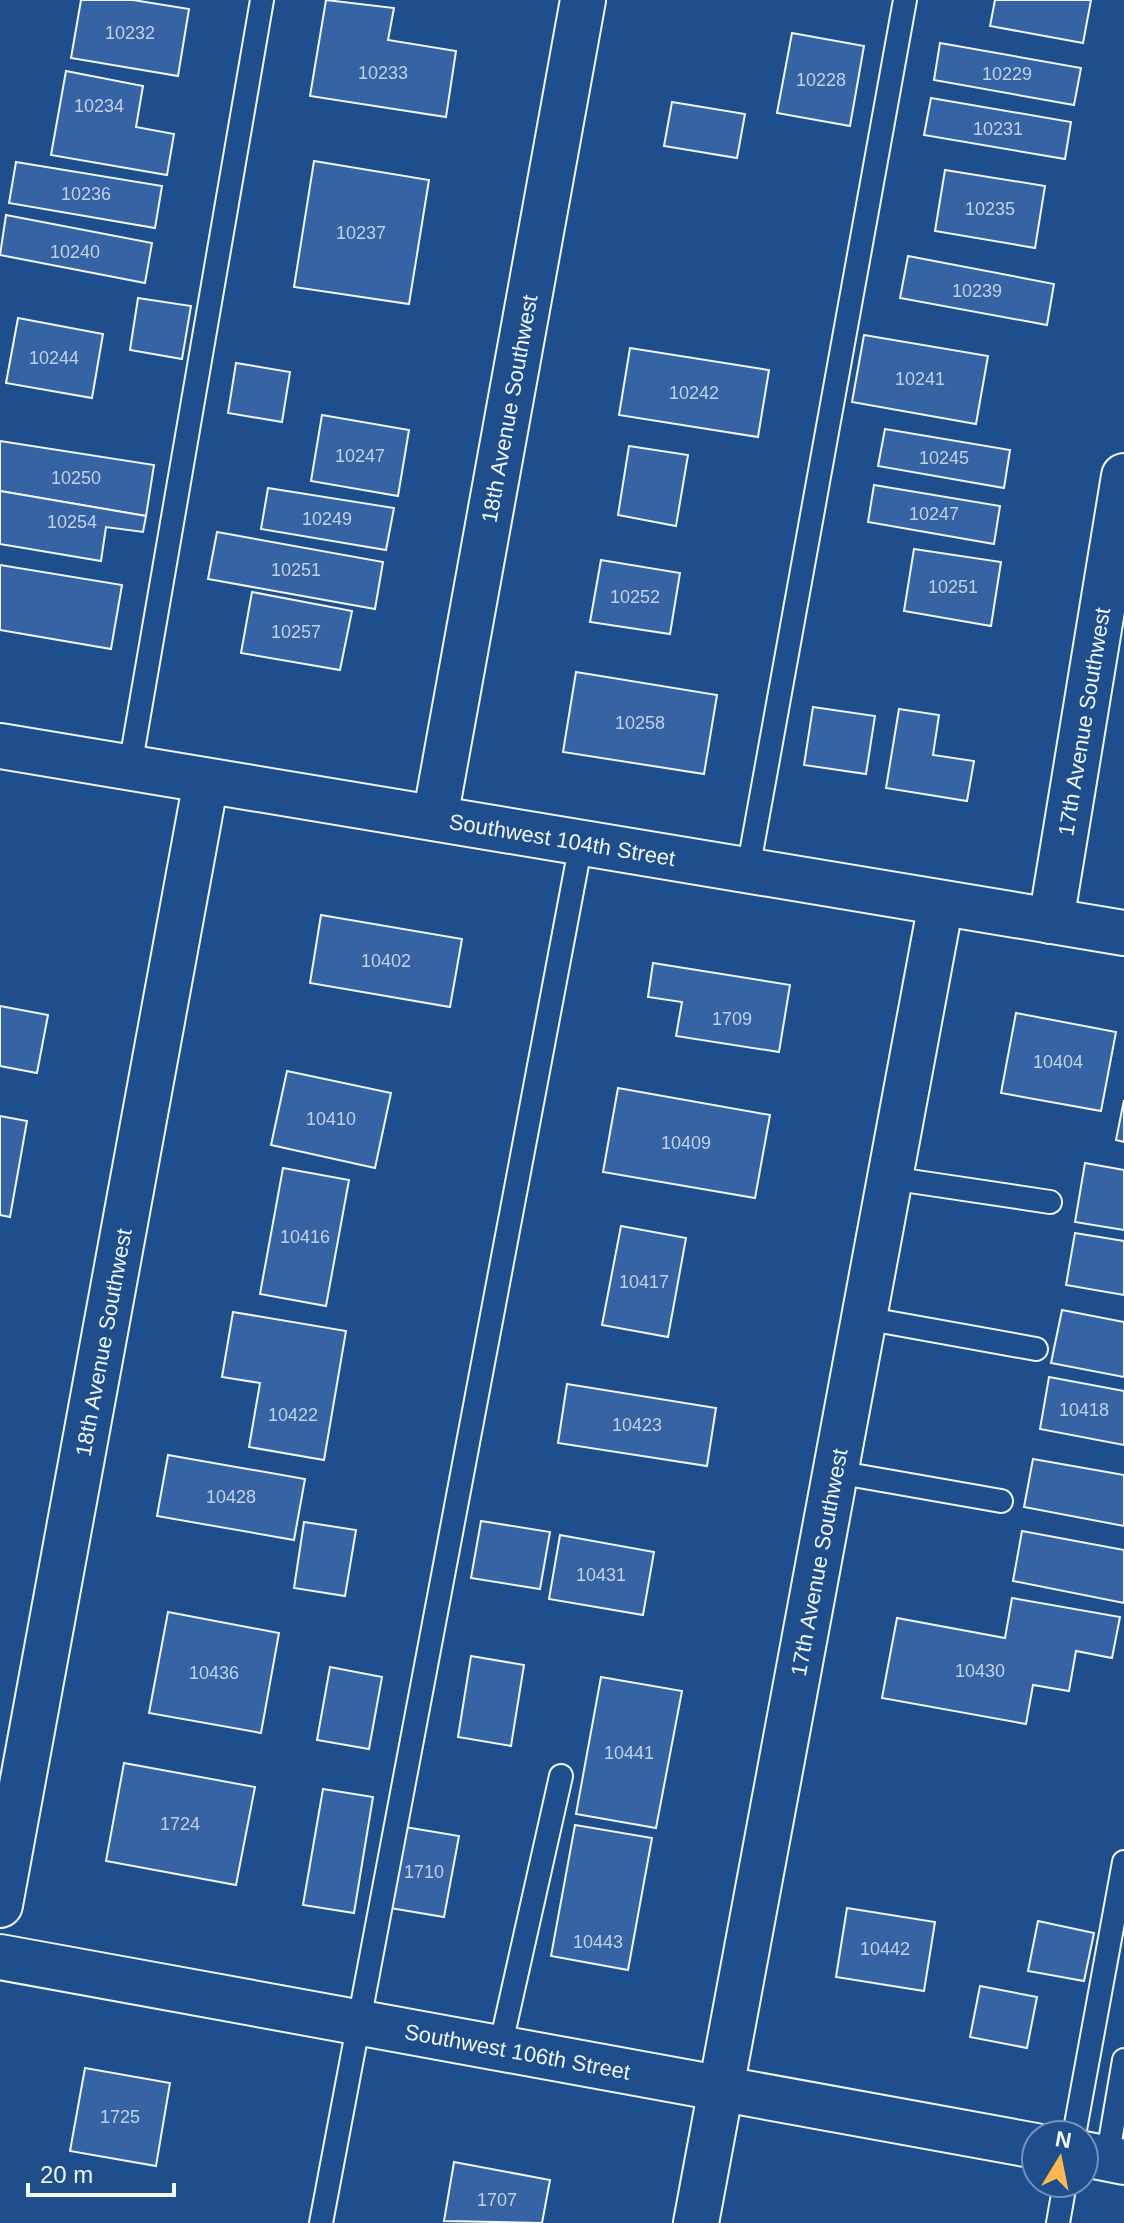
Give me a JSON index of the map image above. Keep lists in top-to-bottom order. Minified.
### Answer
{"streets":{"street":["18th Avenue Southwest","17th Avenue Southwest","Southwest 104th Street","Southwest 106th Street"]},"crossings":[["18th Avenue Southwest","Southwest 104th Street"],["17th Avenue Southwest","Southwest 104th Street"],["17th Avenue Southwest","Southwest 106th Street"]],"house_numbers":["10232","10233","10229","10228","10234","10231","10236","10235","10237","10240","10239","10244","10241","10242","10247","10245","10250","10247","10249","10254","10251","10251","10252","10257","10258","10402","1709","10404","10410","10409","10416","10417","10418","10422","10423","10428","10431","10430","10436","10441","1724","1710","10443","10442","1725","1707"],"scale_bar":"20 m","north":"top"}
